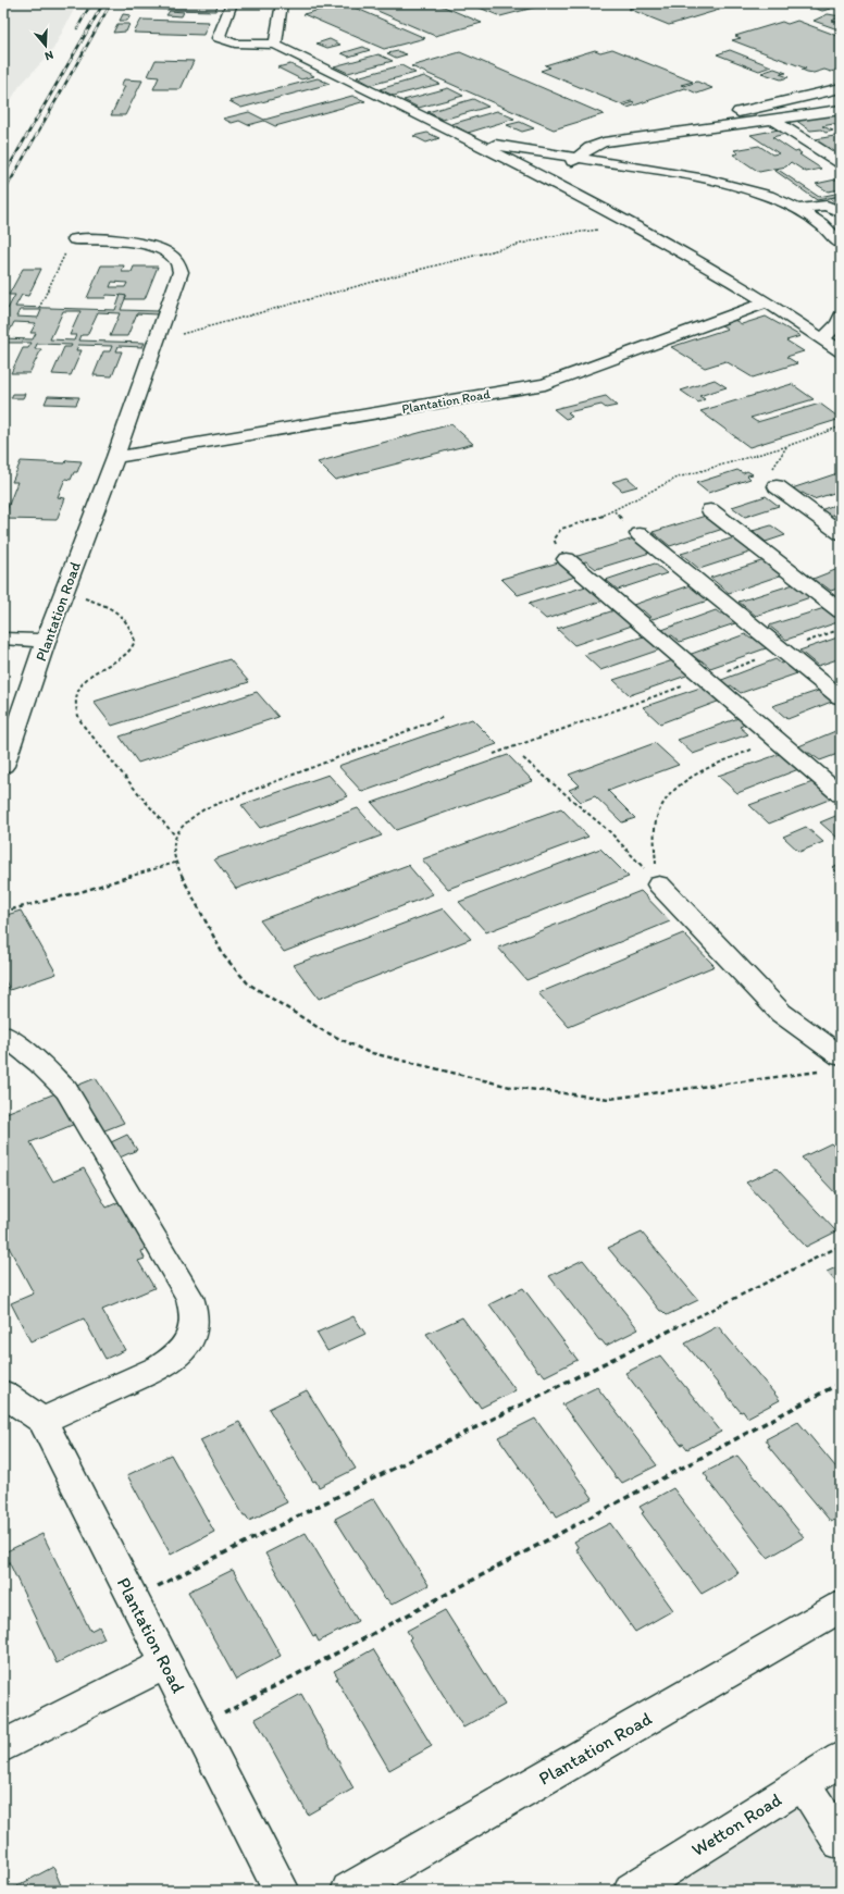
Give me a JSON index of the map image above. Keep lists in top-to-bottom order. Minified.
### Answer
{"streets":{"main road":["Plantation Road","Wetton Road"]},"north":"bottom"}
